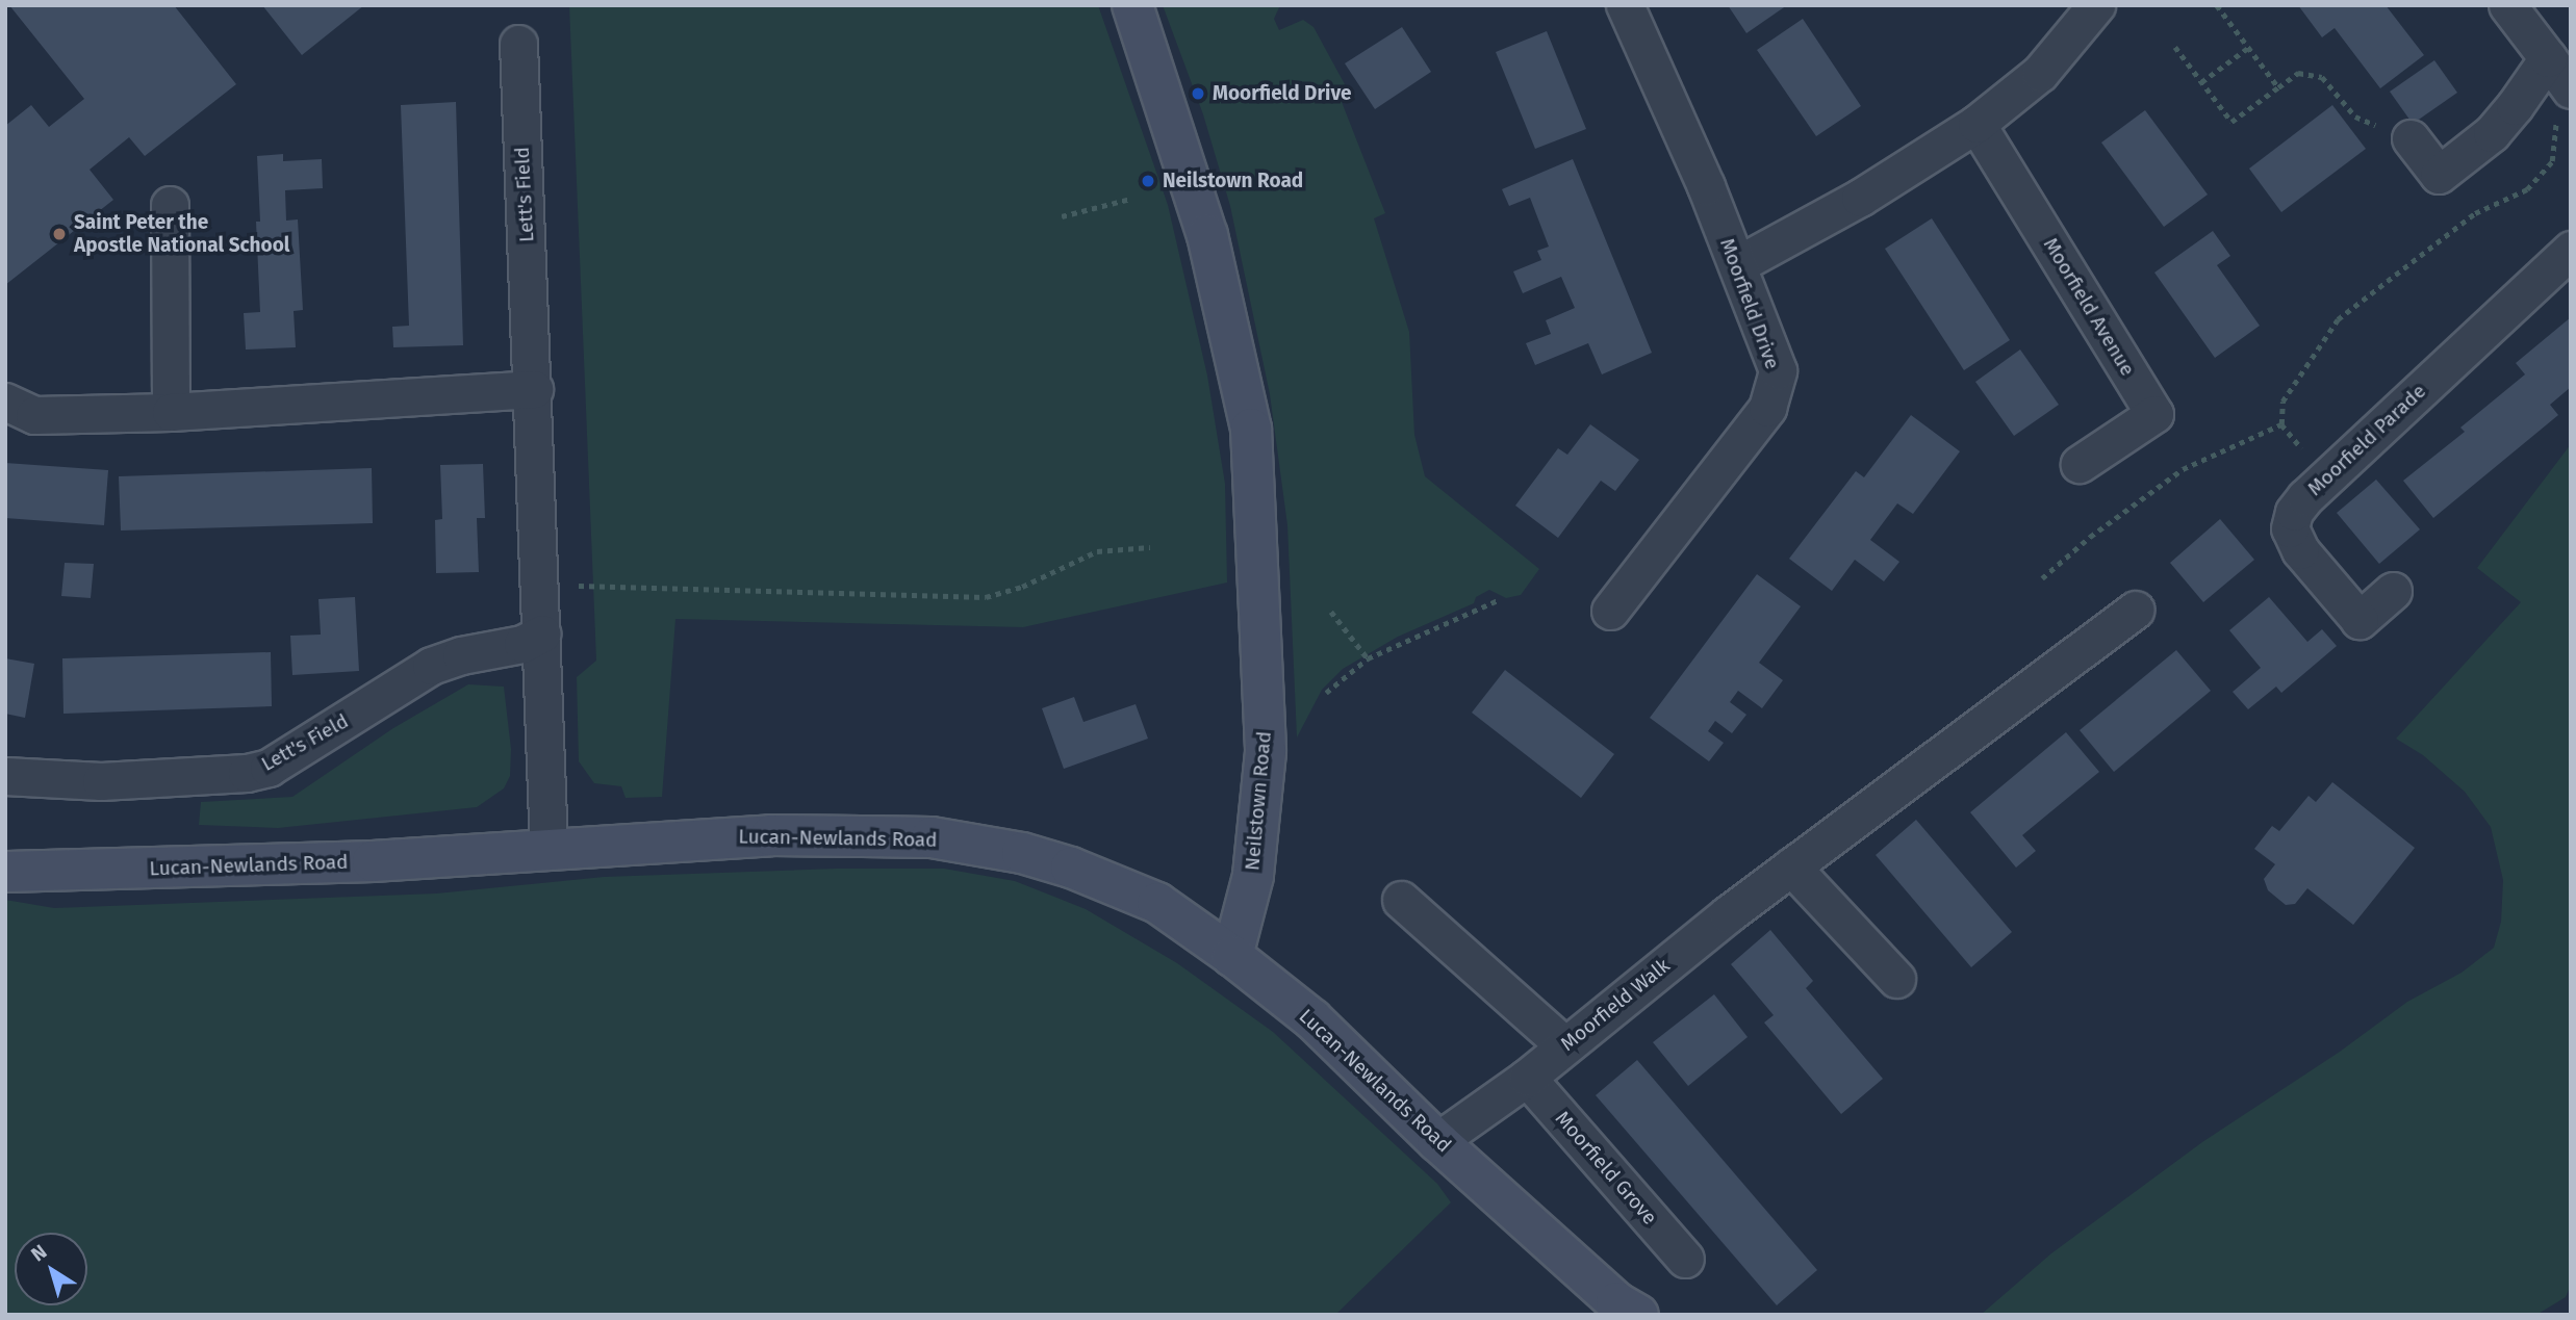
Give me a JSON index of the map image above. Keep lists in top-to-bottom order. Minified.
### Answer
{"streets":{"street":["Lett's Field","Moorfield Drive","Moorfield Avenue","Moorfield Parade","Neilstown Road","Lucan-Newlands Road","Moorfield Walk","Moorfield Grove"]},"crossings":[["Lett's Field","Lucan-Newlands Road"],["Neilstown Road","Lucan-Newlands Road"],["Lucan-Newlands Road","Moorfield Walk"],["Moorfield Walk","Moorfield Grove"]],"places":["Moorfield Drive","Neilstown Road","Saint Peter the Apostle National School"],"north":"top left"}
